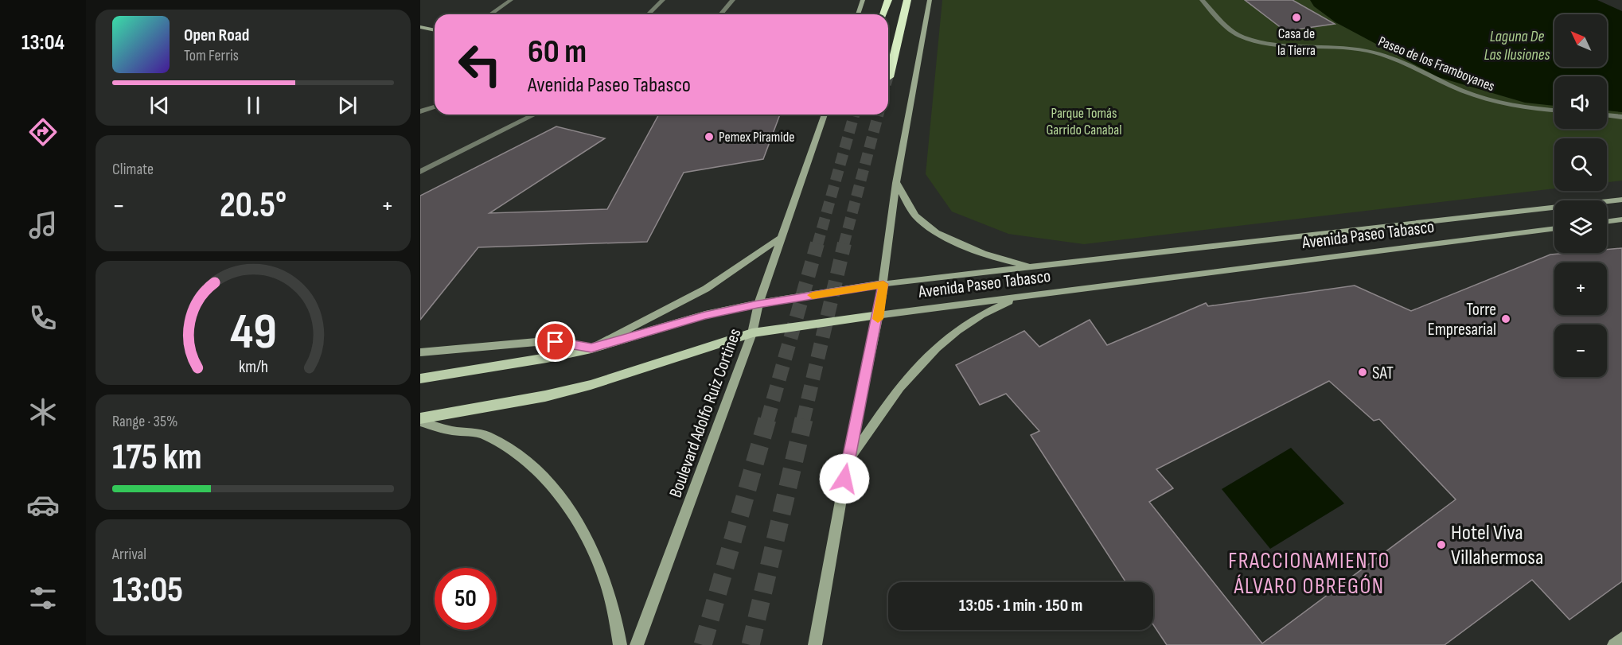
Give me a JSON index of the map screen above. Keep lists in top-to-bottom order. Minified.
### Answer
{"streets":{"main road":["Avenida Paseo Tabasco","Boulevard Adolfo Ruiz Cortines"],"street":["Paseo de los Framboyanes"]},"crossings":[["Avenida Paseo Tabasco","Boulevard Adolfo Ruiz Cortines"]],"districts":["FRACCIONAMIENTO ÁLVARO OBREGÓN"],"water":["Laguna De Las Ilusiones"],"parks":["Parque Tomás Garrido Canabal"],"places":["Casa de la Tierra","Pemex Piramide","Torre Empresarial","SAT","Hotel Viva Villahermosa"],"north":"top left","page":{"tabs":"13:04","map_buttons":["+","−"],"turn":["60 m","Avenida Paseo Tabasco"],"song":["Open Road","Tom Ferris"],"tile":["Climate",["Range · 35%","175 km"],["Arrival","13:05"]],"heat":["−","20.5°","+"],"limit":"50","trip":"13:05 · 1 min · 150 m","gauge":["49","km/h"]}}
